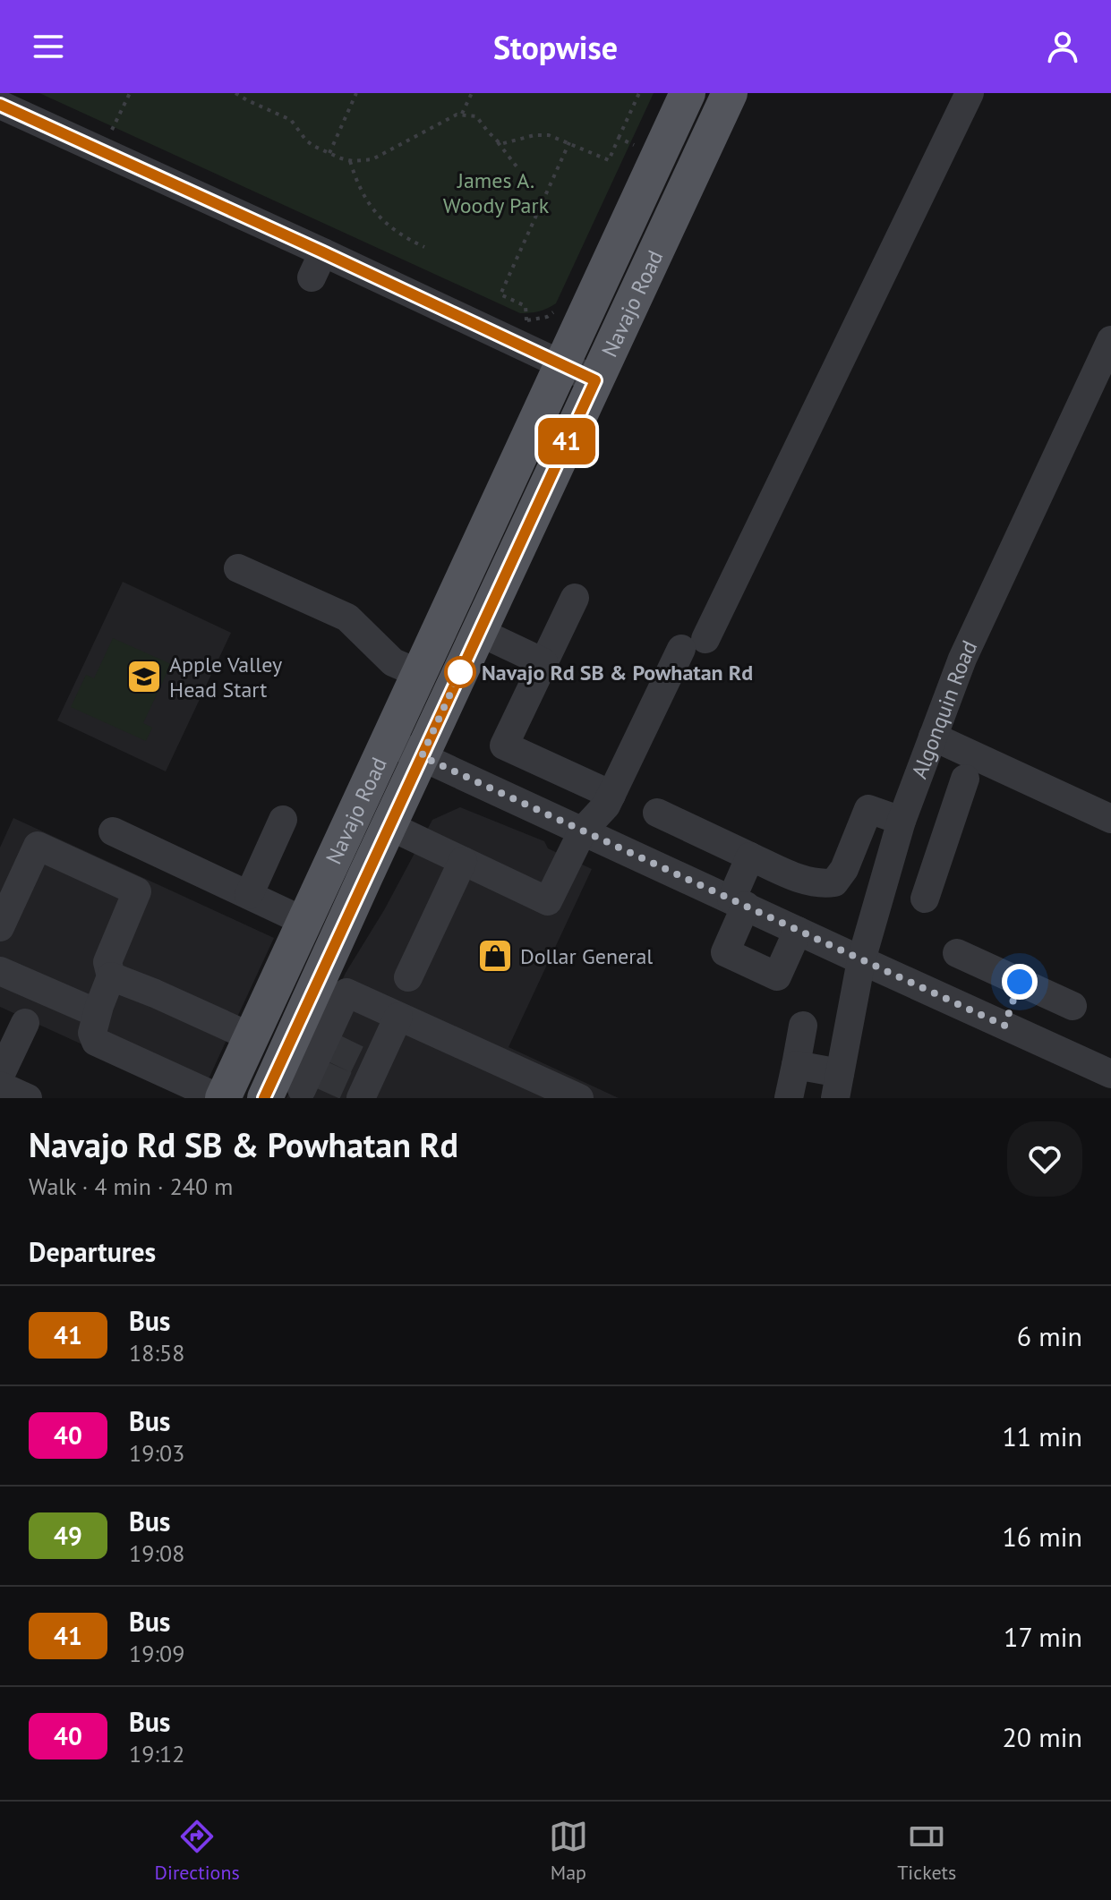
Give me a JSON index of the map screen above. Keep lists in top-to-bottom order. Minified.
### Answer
{"streets":{"main road":["Navajo Road"],"street":["Algonquin Road"]},"parks":["James A. Woody Park"],"places":{"other":["Navajo Rd SB & Powhatan Rd"],"school or university":["Apple Valley Head Start"],"shop":["Dollar General"]},"lines":["bus line 41"],"page":{"header":"Stopwise","on_map":"41","heading":[["Navajo Rd SB & Powhatan Rd","Walk · 4 min · 240 m"],"Departures"],"list":[{"mark":"41","name":"Bus","note":"18:58","value":"6 min"},{"mark":"40","name":"Bus","note":"19:03","value":"11 min"},{"mark":"49","name":"Bus","note":"19:08","value":"16 min"},{"mark":"41","name":"Bus","note":"19:09","value":"17 min"},{"mark":"40","name":"Bus","note":"19:12","value":"20 min"}],"tabs":["Directions","Map","Tickets"]}}
